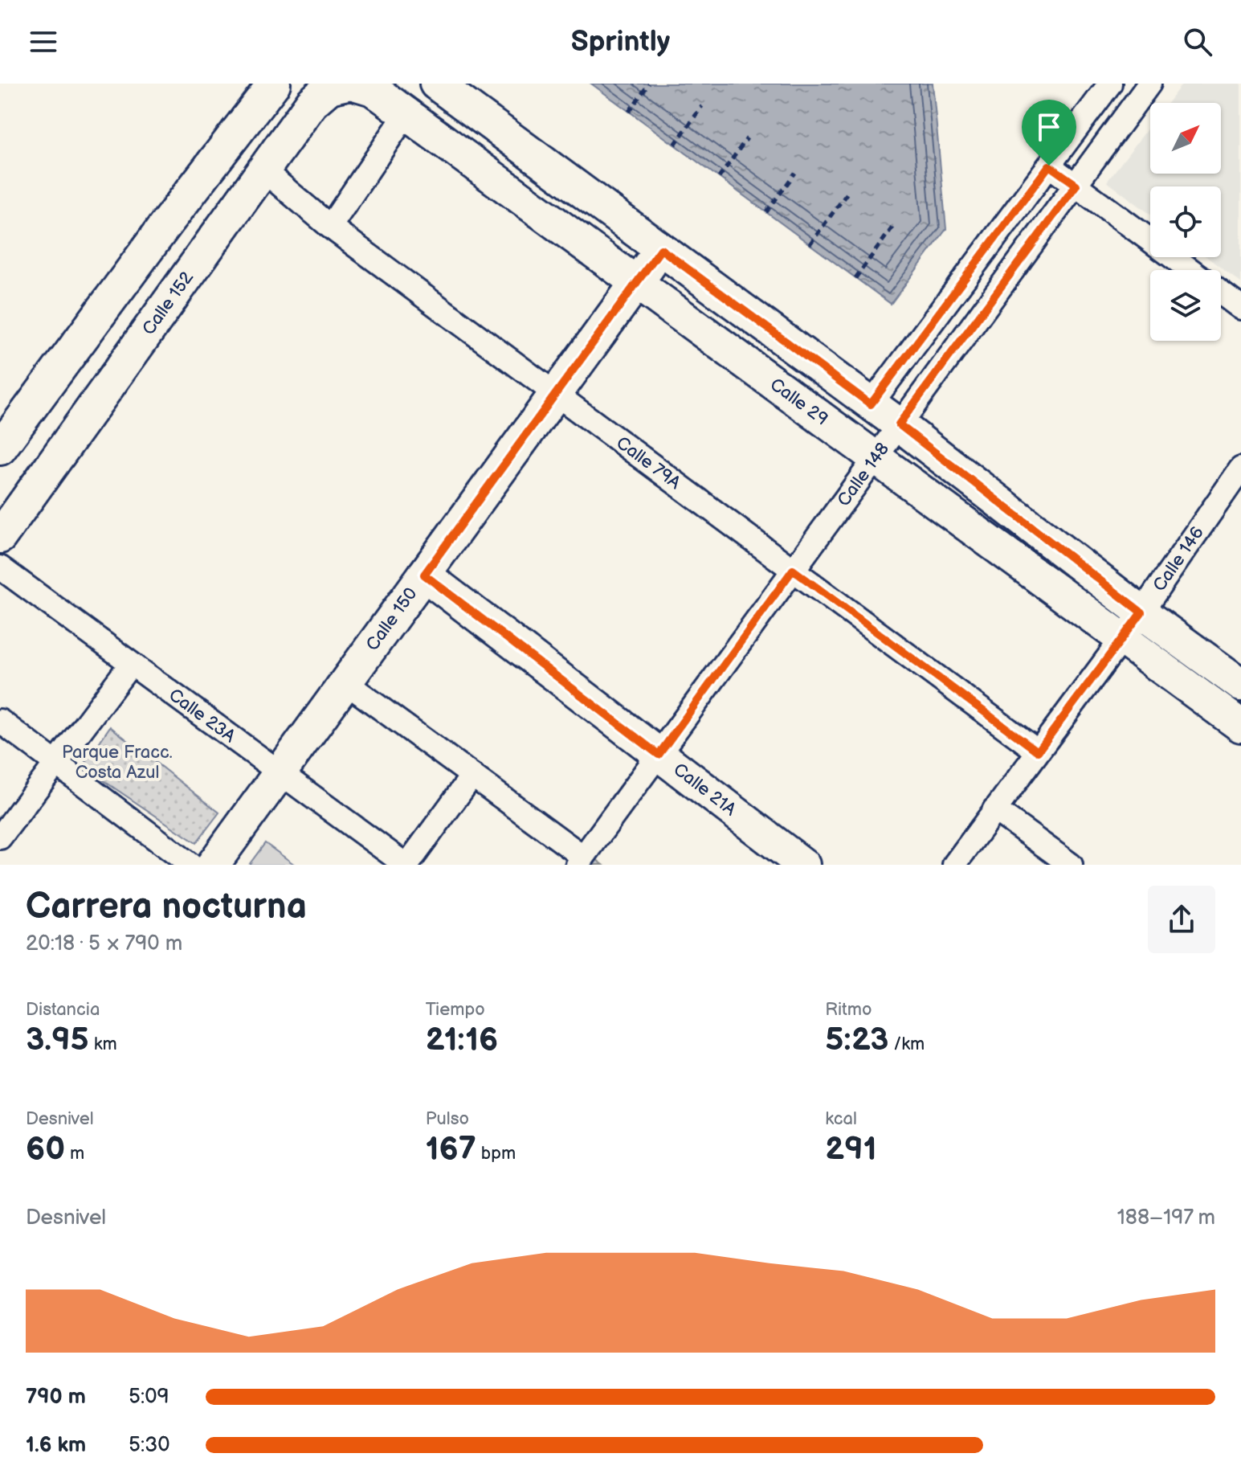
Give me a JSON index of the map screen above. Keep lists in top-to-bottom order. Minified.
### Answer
{"streets":{"main road":["Calle 152","Calle 29","Calle 150","Calle 21A"],"street":["Calle 79A","Calle 148","Calle 146","Calle 23A"]},"crossings":[["Calle 152","Calle 79A"],["Calle 29","Calle 148"],["Calle 29","Calle 146"],["Calle 29","Calle 150"],["Calle 79A","Calle 148"],["Calle 79A","Calle 146"],["Calle 79A","Calle 150"],["Calle 148","Calle 21A"],["Calle 150","Calle 23A"],["Calle 150","Calle 21A"]],"parks":["Parque Fracc. Costa Azul"],"north":"top right","page":{"header":"Sprintly","heading":["Carrera nocturna","20:18 · 5 × 790 m"],"stats":[["Distancia","3.95 km"],["Tiempo","21:16"],["Ritmo","5:23 /km"],["Desnivel","60 m"],["Pulso","167 bpm"],["kcal","291"]],"chart":["Desnivel","188–197 m"],"list":[{"name":"790 m","note":"5:09"},{"name":"1.6 km","note":"5:30"}]}}
